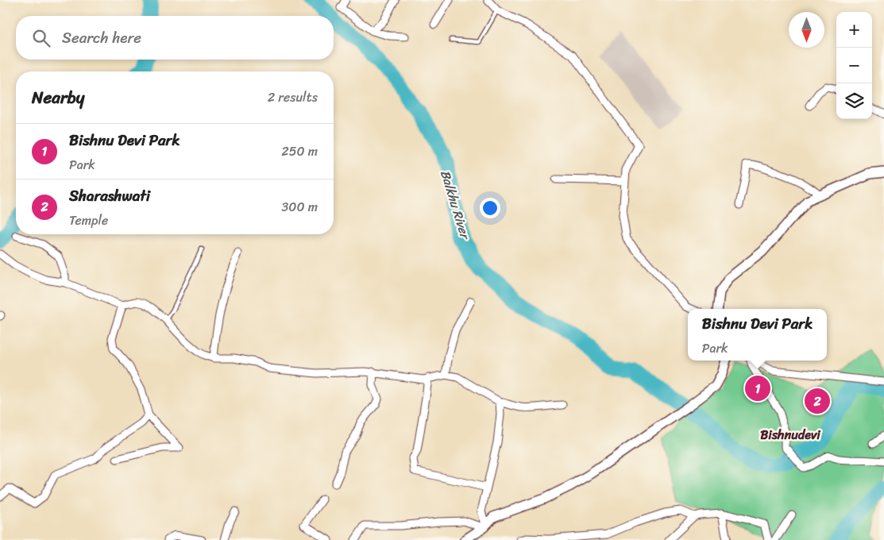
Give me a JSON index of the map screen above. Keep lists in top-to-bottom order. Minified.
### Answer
{"districts":["Bishnudevi"],"water":["Balkhu River"],"north":"bottom","page":{"map_buttons":["+","−"],"search":"Search here","heading":["Nearby","2 results"],"list":[{"mark":"1","name":"Bishnu Devi Park","note":"Park","value":"250 m"},{"mark":"2","name":"Sharashwati","note":"Temple","value":"300 m"}],"popup":["Bishnu Devi Park","Park"],"pins":["1","2"]}}
